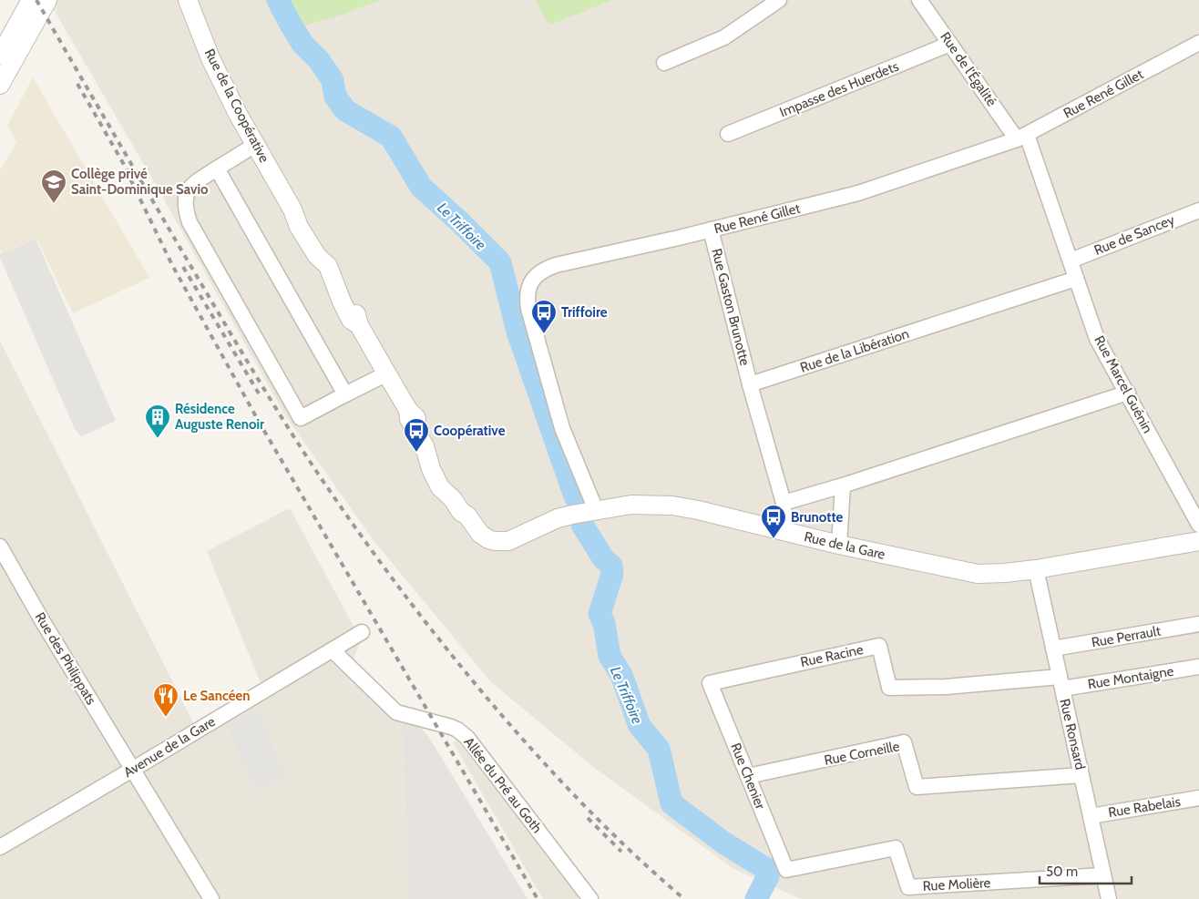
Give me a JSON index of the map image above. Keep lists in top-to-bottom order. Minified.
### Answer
{"streets":{"street":["Rue de l'Égalité","Impasse des Huerdets","Rue René Gillet","Rue de la Coopérative","Rue de Sancey","Rue Gaston Brunotte","Rue de la Libération","Rue Marcel Guénin","Rue de la Gare","Rue Perrault","Rue Racine","Rue des Philippats","Rue Montaigne","Rue Ronsard","Avenue de la Gare","Rue Corneille","Rue Chenier","Allée du Pré au Goth","Rue Rabelais","Rue Molière"]},"crossings":[["Rue de l'Égalité","Impasse des Huerdets"],["Rue de l'Égalité","Rue René Gillet"],["Rue de l'Égalité","Rue Marcel Guénin"],["Rue René Gillet","Rue Gaston Brunotte"],["Rue René Gillet","Rue Marcel Guénin"],["Rue René Gillet","Rue de la Gare"],["Rue de la Coopérative","Rue de la Gare"],["Rue de Sancey","Rue Marcel Guénin"],["Rue Gaston Brunotte","Rue de la Libération"],["Rue de la Libération","Rue Marcel Guénin"],["Rue de la Gare","Rue Ronsard"],["Rue Perrault","Rue Ronsard"],["Rue Racine","Rue Montaigne"],["Rue Racine","Rue Ronsard"],["Rue Racine","Rue Chenier"],["Rue des Philippats","Avenue de la Gare"],["Rue Montaigne","Rue Ronsard"],["Rue Ronsard","Rue Corneille"],["Rue Ronsard","Rue Rabelais"],["Rue Ronsard","Rue Molière"],["Avenue de la Gare","Allée du Pré au Goth"],["Rue Corneille","Rue Chenier"],["Rue Chenier","Rue Molière"]],"water":["Le Triffoire"],"places":{"school or university":["Collège privé Saint-Dominique Savio"],"bus stop":["Triffoire","Coopérative","Brunotte"],"building":["Résidence Auguste Renoir"],"restaurant":["Le Sancéen"]},"scale_bar":"50 m"}
